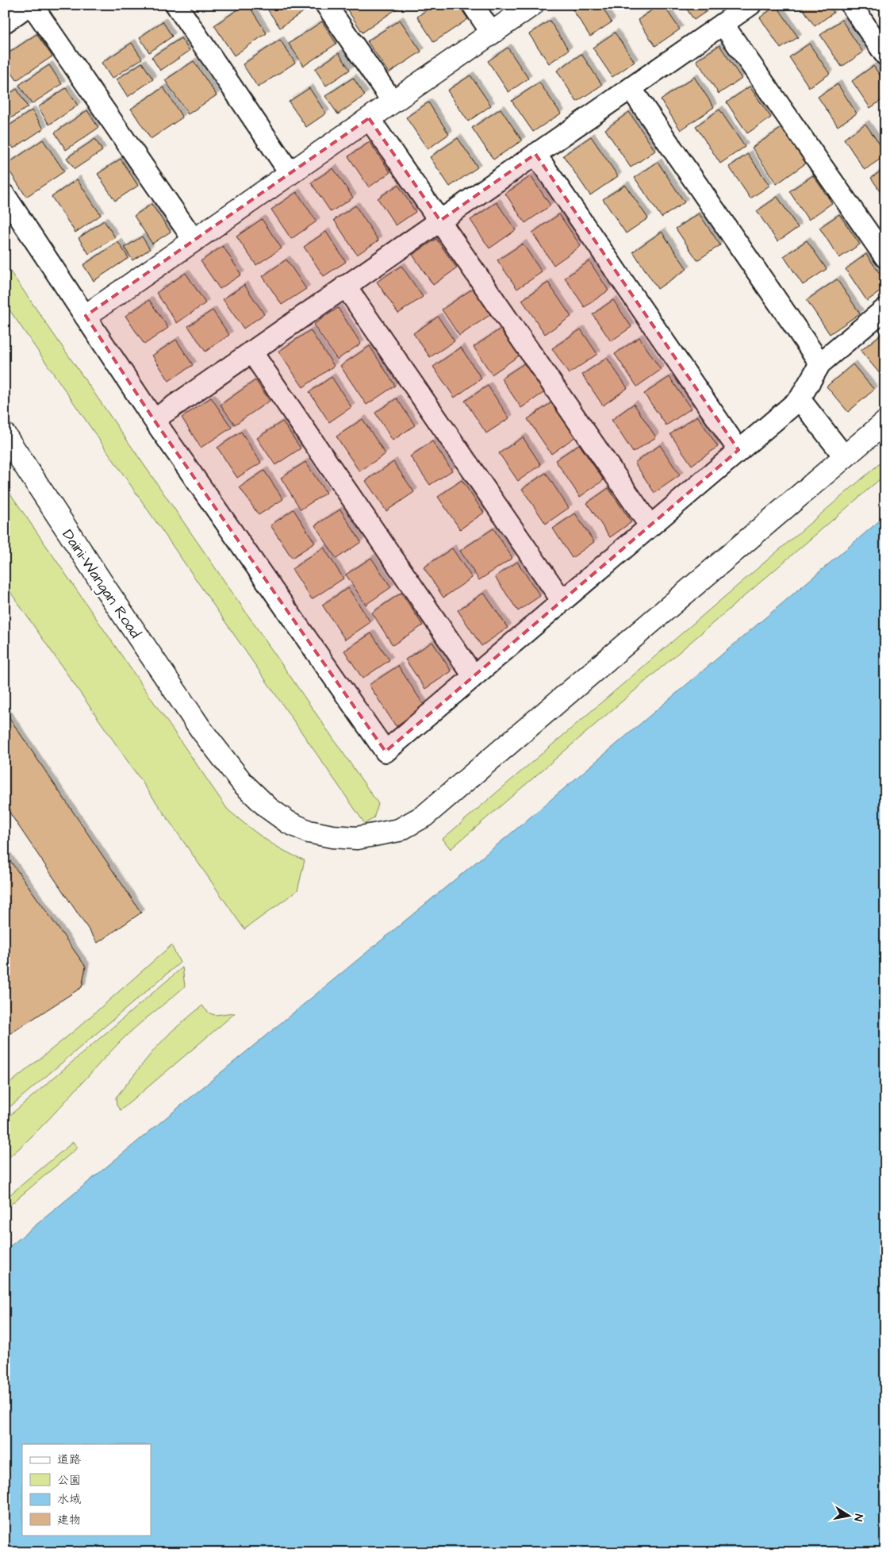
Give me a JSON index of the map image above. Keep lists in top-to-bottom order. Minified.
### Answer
{"streets":{"street":["Daini-Wangan Road"]},"legend":["道路","公園","水域","建物"],"north":"right"}
